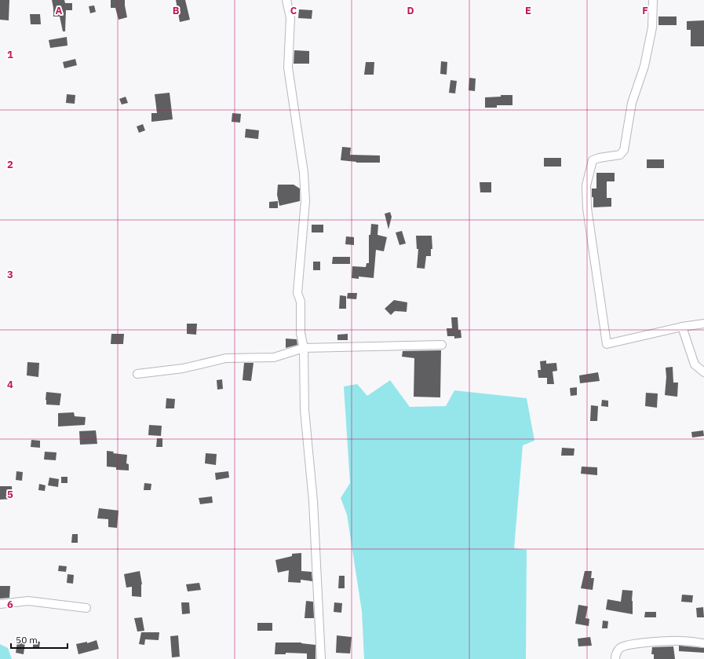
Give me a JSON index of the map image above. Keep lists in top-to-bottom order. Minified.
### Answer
{"scale_bar":"50 m","grid":{"columns":["A","B","C","D","E","F"],"rows":["1","2","3","4","5","6"]}}
